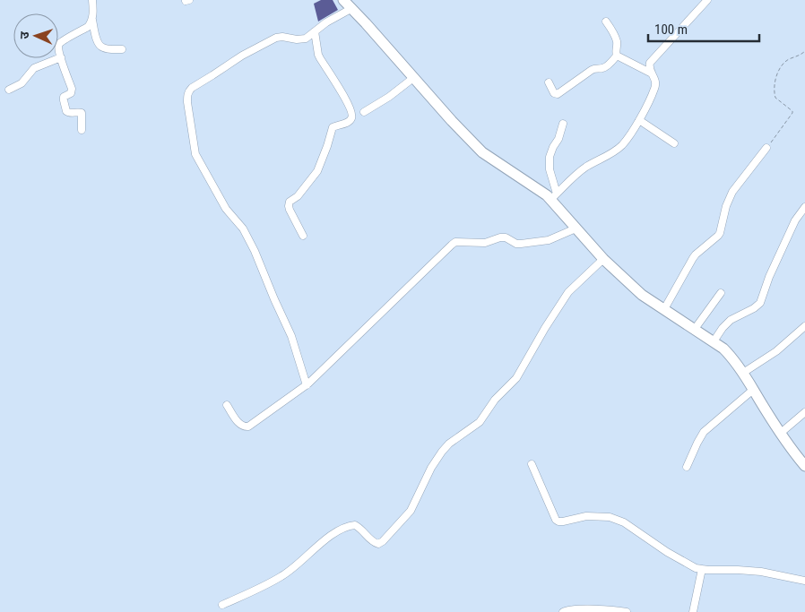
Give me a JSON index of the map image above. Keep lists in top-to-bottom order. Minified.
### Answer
{"scale_bar":"100 m","north":"left"}
